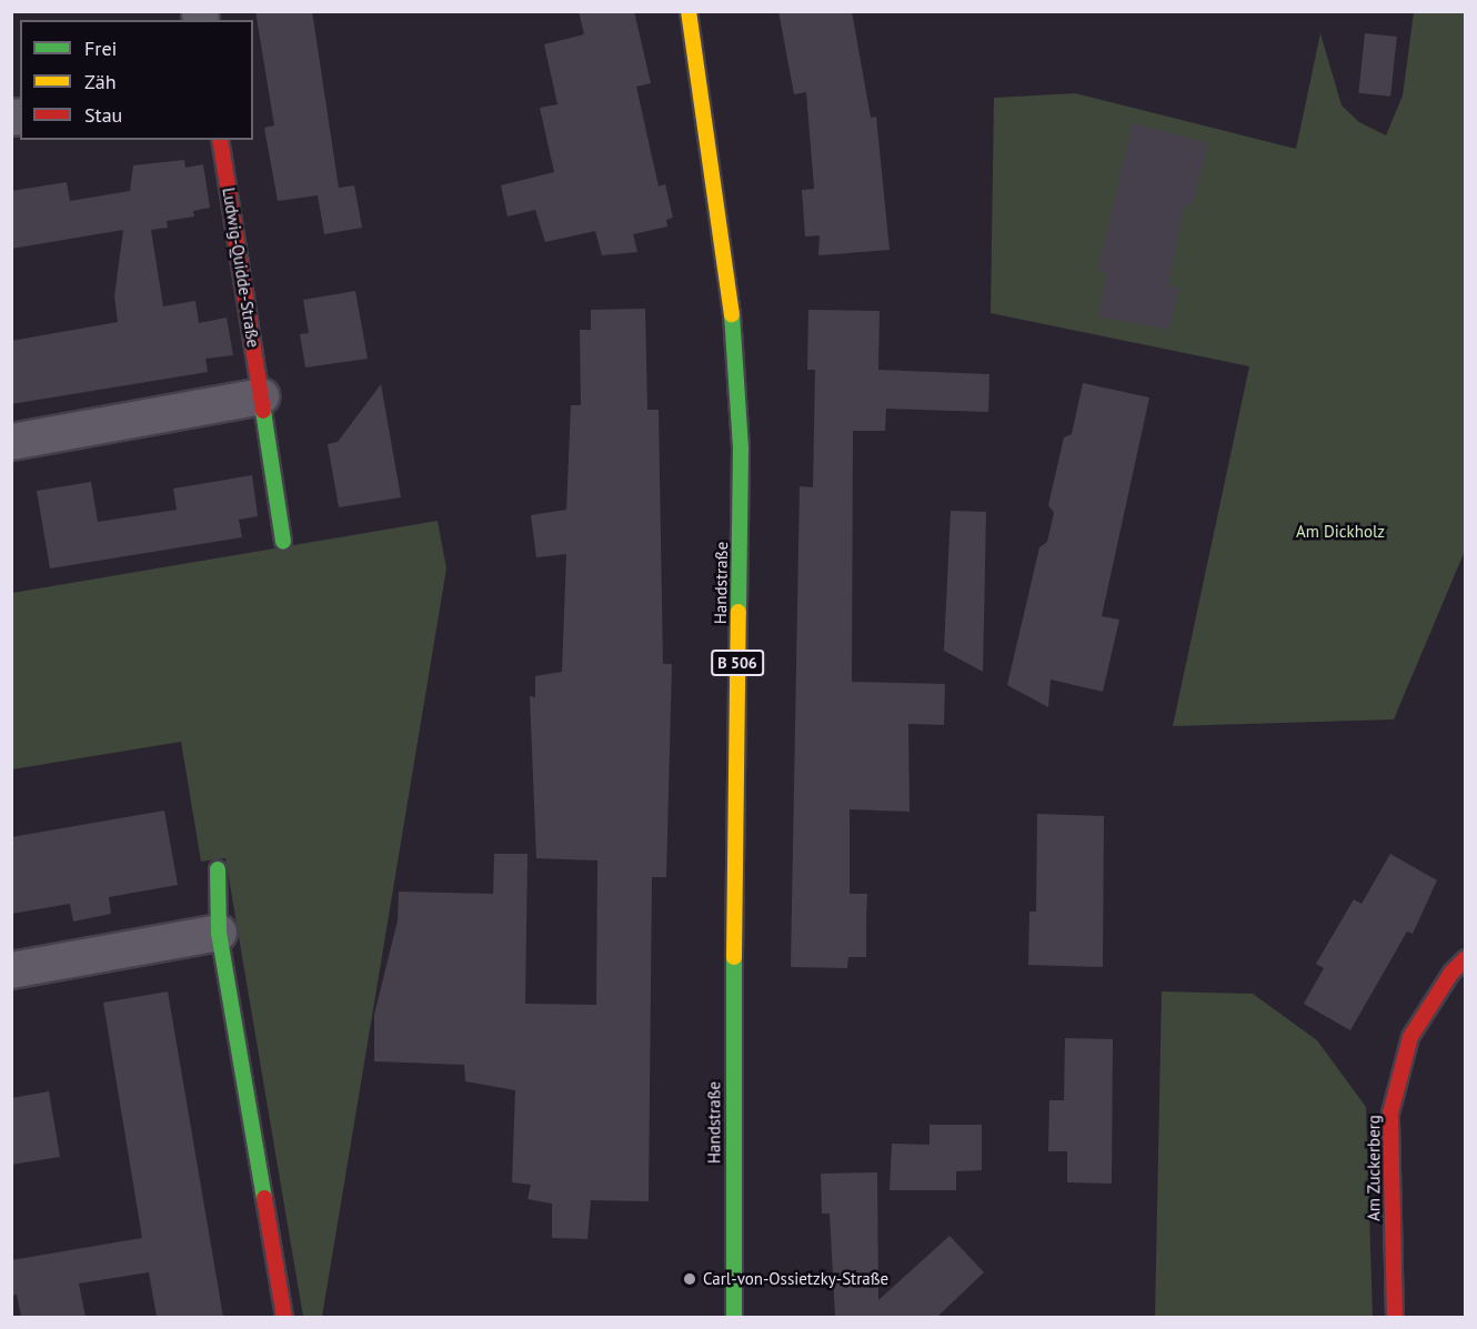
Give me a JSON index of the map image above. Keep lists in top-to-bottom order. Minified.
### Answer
{"streets":{"main road":["Ludwig-Quidde-Straße","Handstraße","B 506","Am Zuckerberg"]},"parks":["Am Dickholz"],"places":["Carl-von-Ossietzky-Straße"],"legend":["Frei","Zäh","Stau"]}
